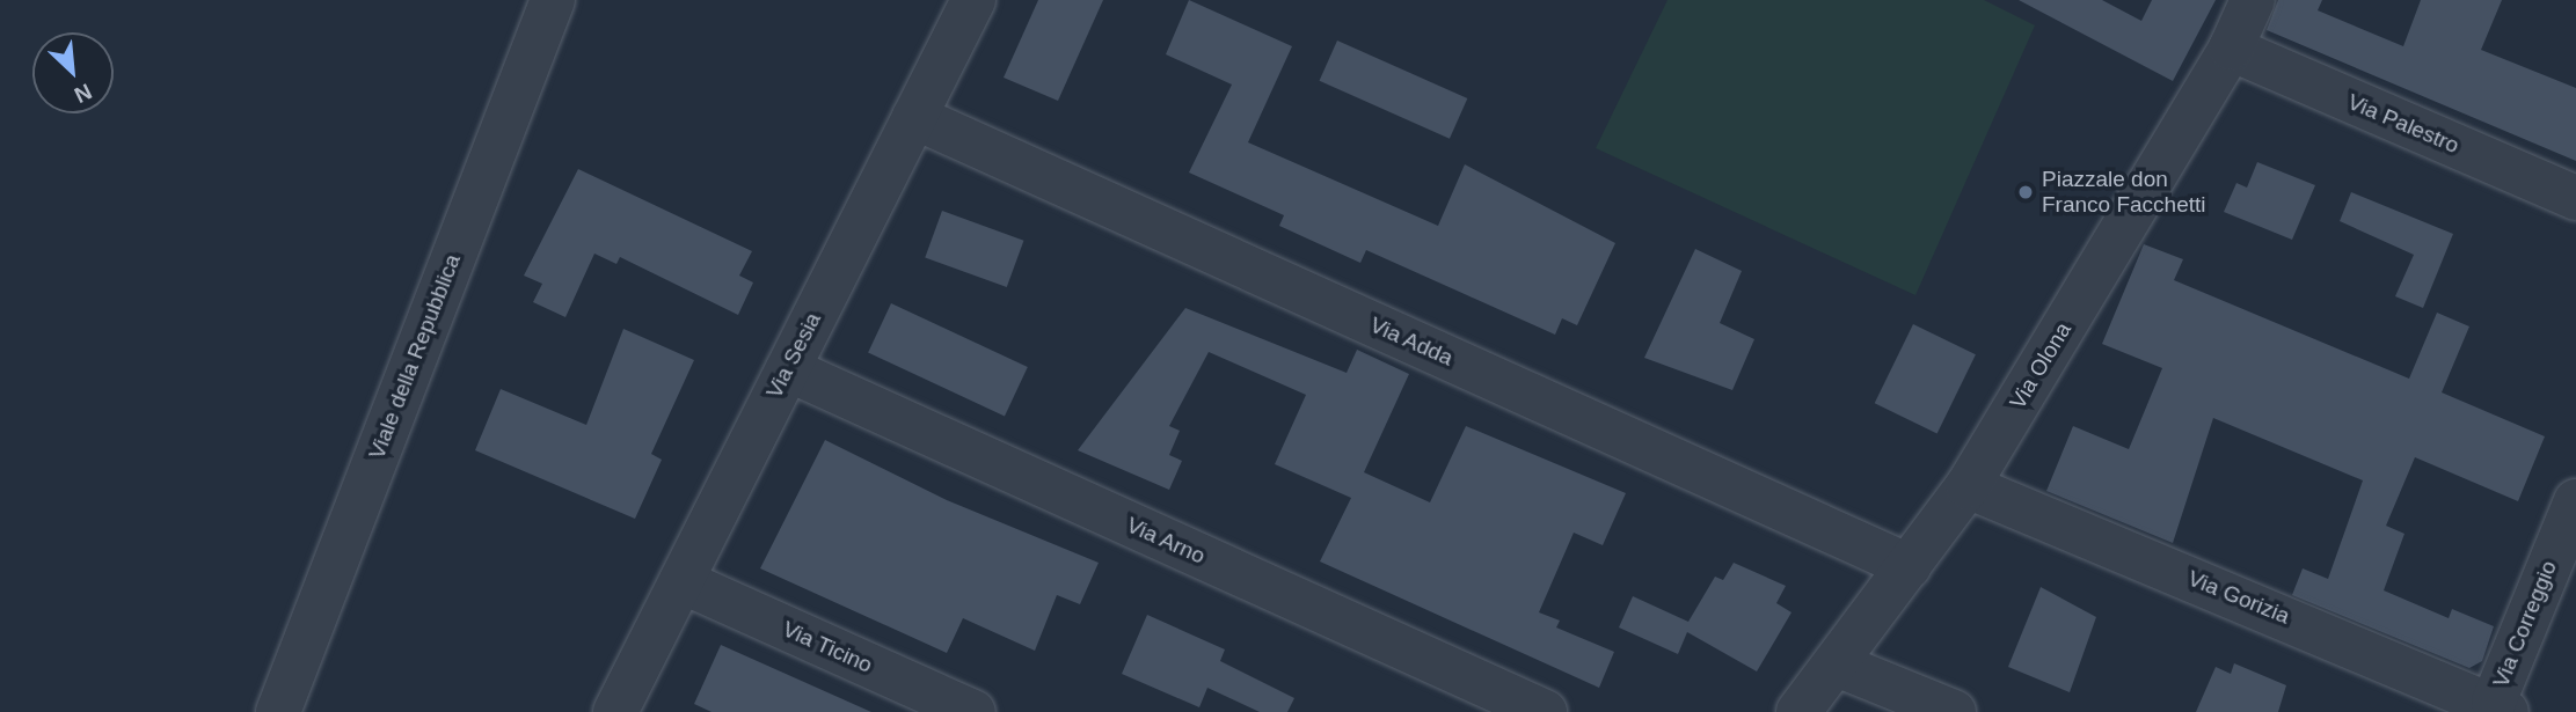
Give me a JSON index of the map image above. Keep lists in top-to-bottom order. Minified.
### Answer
{"streets":{"street":["Via Palestro","Via Adda","Via Sesia","Viale della Repubblica","Via Olona","Via Arno","Via Gorizia","Via Correggio","Via Ticino"]},"crossings":[["Via Palestro","Via Olona"],["Via Adda","Via Sesia"],["Via Adda","Via Olona"],["Via Sesia","Via Arno"],["Via Sesia","Via Ticino"],["Via Olona","Via Gorizia"],["Via Gorizia","Via Correggio"]],"places":["Piazzale don Franco Facchetti"],"north":"bottom right"}
